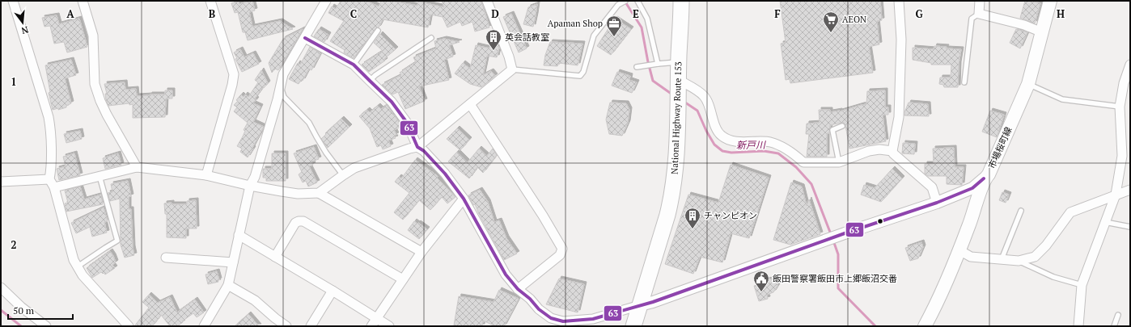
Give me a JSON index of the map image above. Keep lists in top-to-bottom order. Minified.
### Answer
{"streets":{"highway":["National Highway Route 153"],"main road":["市場桜町線"]},"water":["新戸川"],"places":{"supermarket":["AEON"],"office":["Apaman Shop"],"building":["英会話教室","チャンピオン"],"public building":["飯田警察署飯田市上郷飯沼交番"]},"lines":["transit line 63"],"scale_bar":"50 m","north":"bottom","grid":{"columns":["A","B","C","D","E","F","G","H"],"rows":["1","2"]}}
